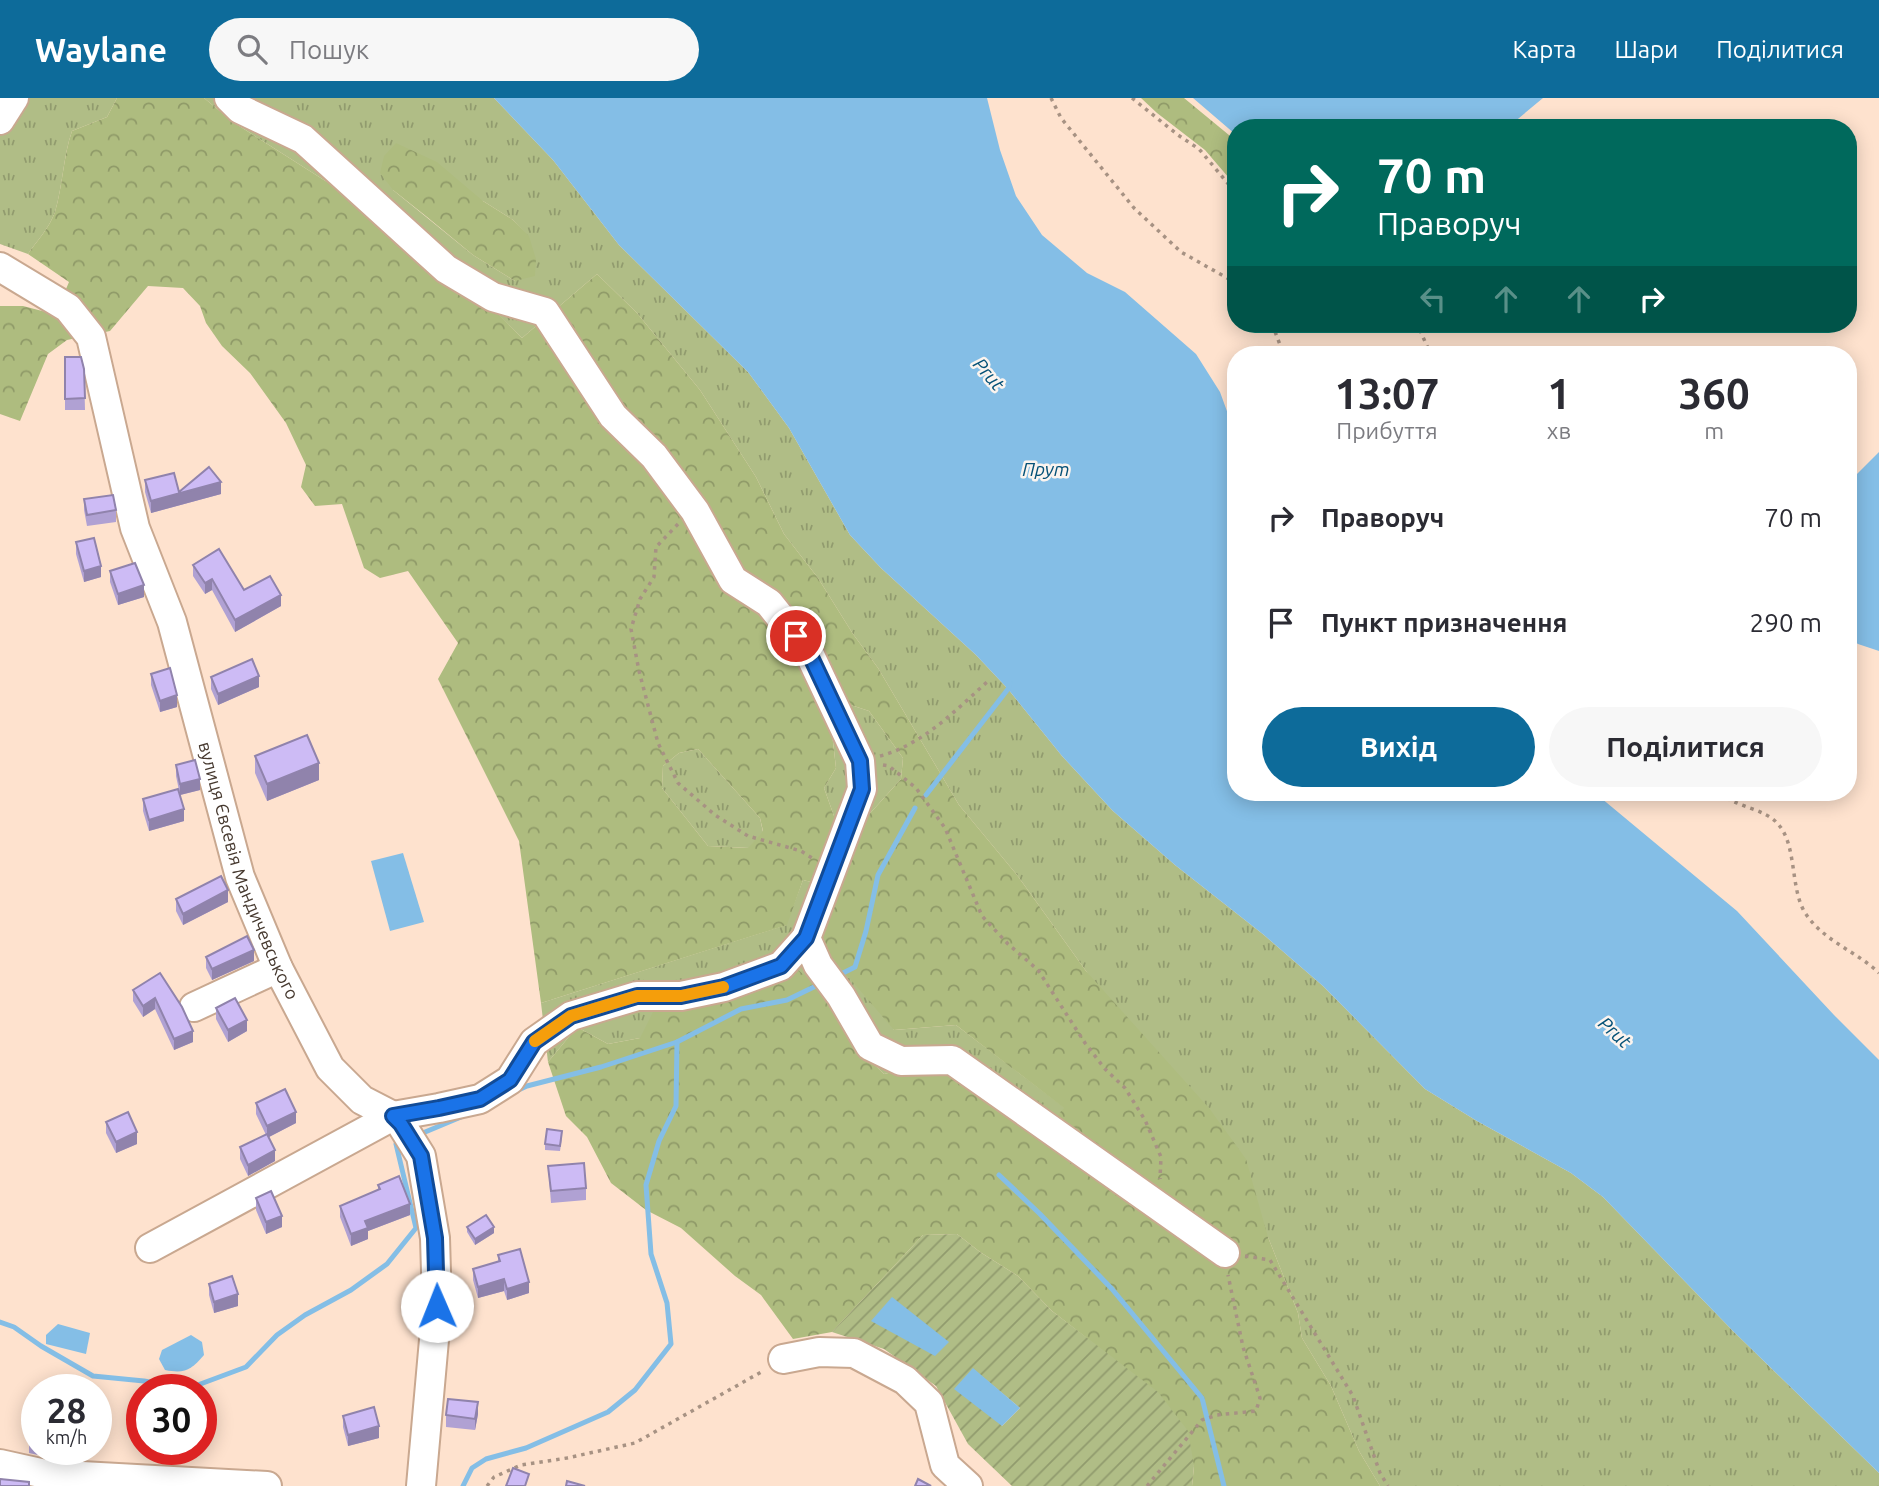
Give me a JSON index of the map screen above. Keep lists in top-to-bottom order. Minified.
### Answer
{"streets":{"street":["вулиця Євсевія Мандичевського"]},"water":["Prut","Прут"],"page":{"header":"Waylane","search":"Пошук","nav":["Карта","Шари","Поділитися"],"turn":["70 m","Праворуч"],"eta":["13:07","Прибуття","1","хв","360","m"],"list":[{"name":"Праворуч","value":"70 m"},{"name":"Пункт призначення","value":"290 m"}],"buttons":["Вихід","Поділитися"],"speed":"28 km/h","limit":"30"}}
